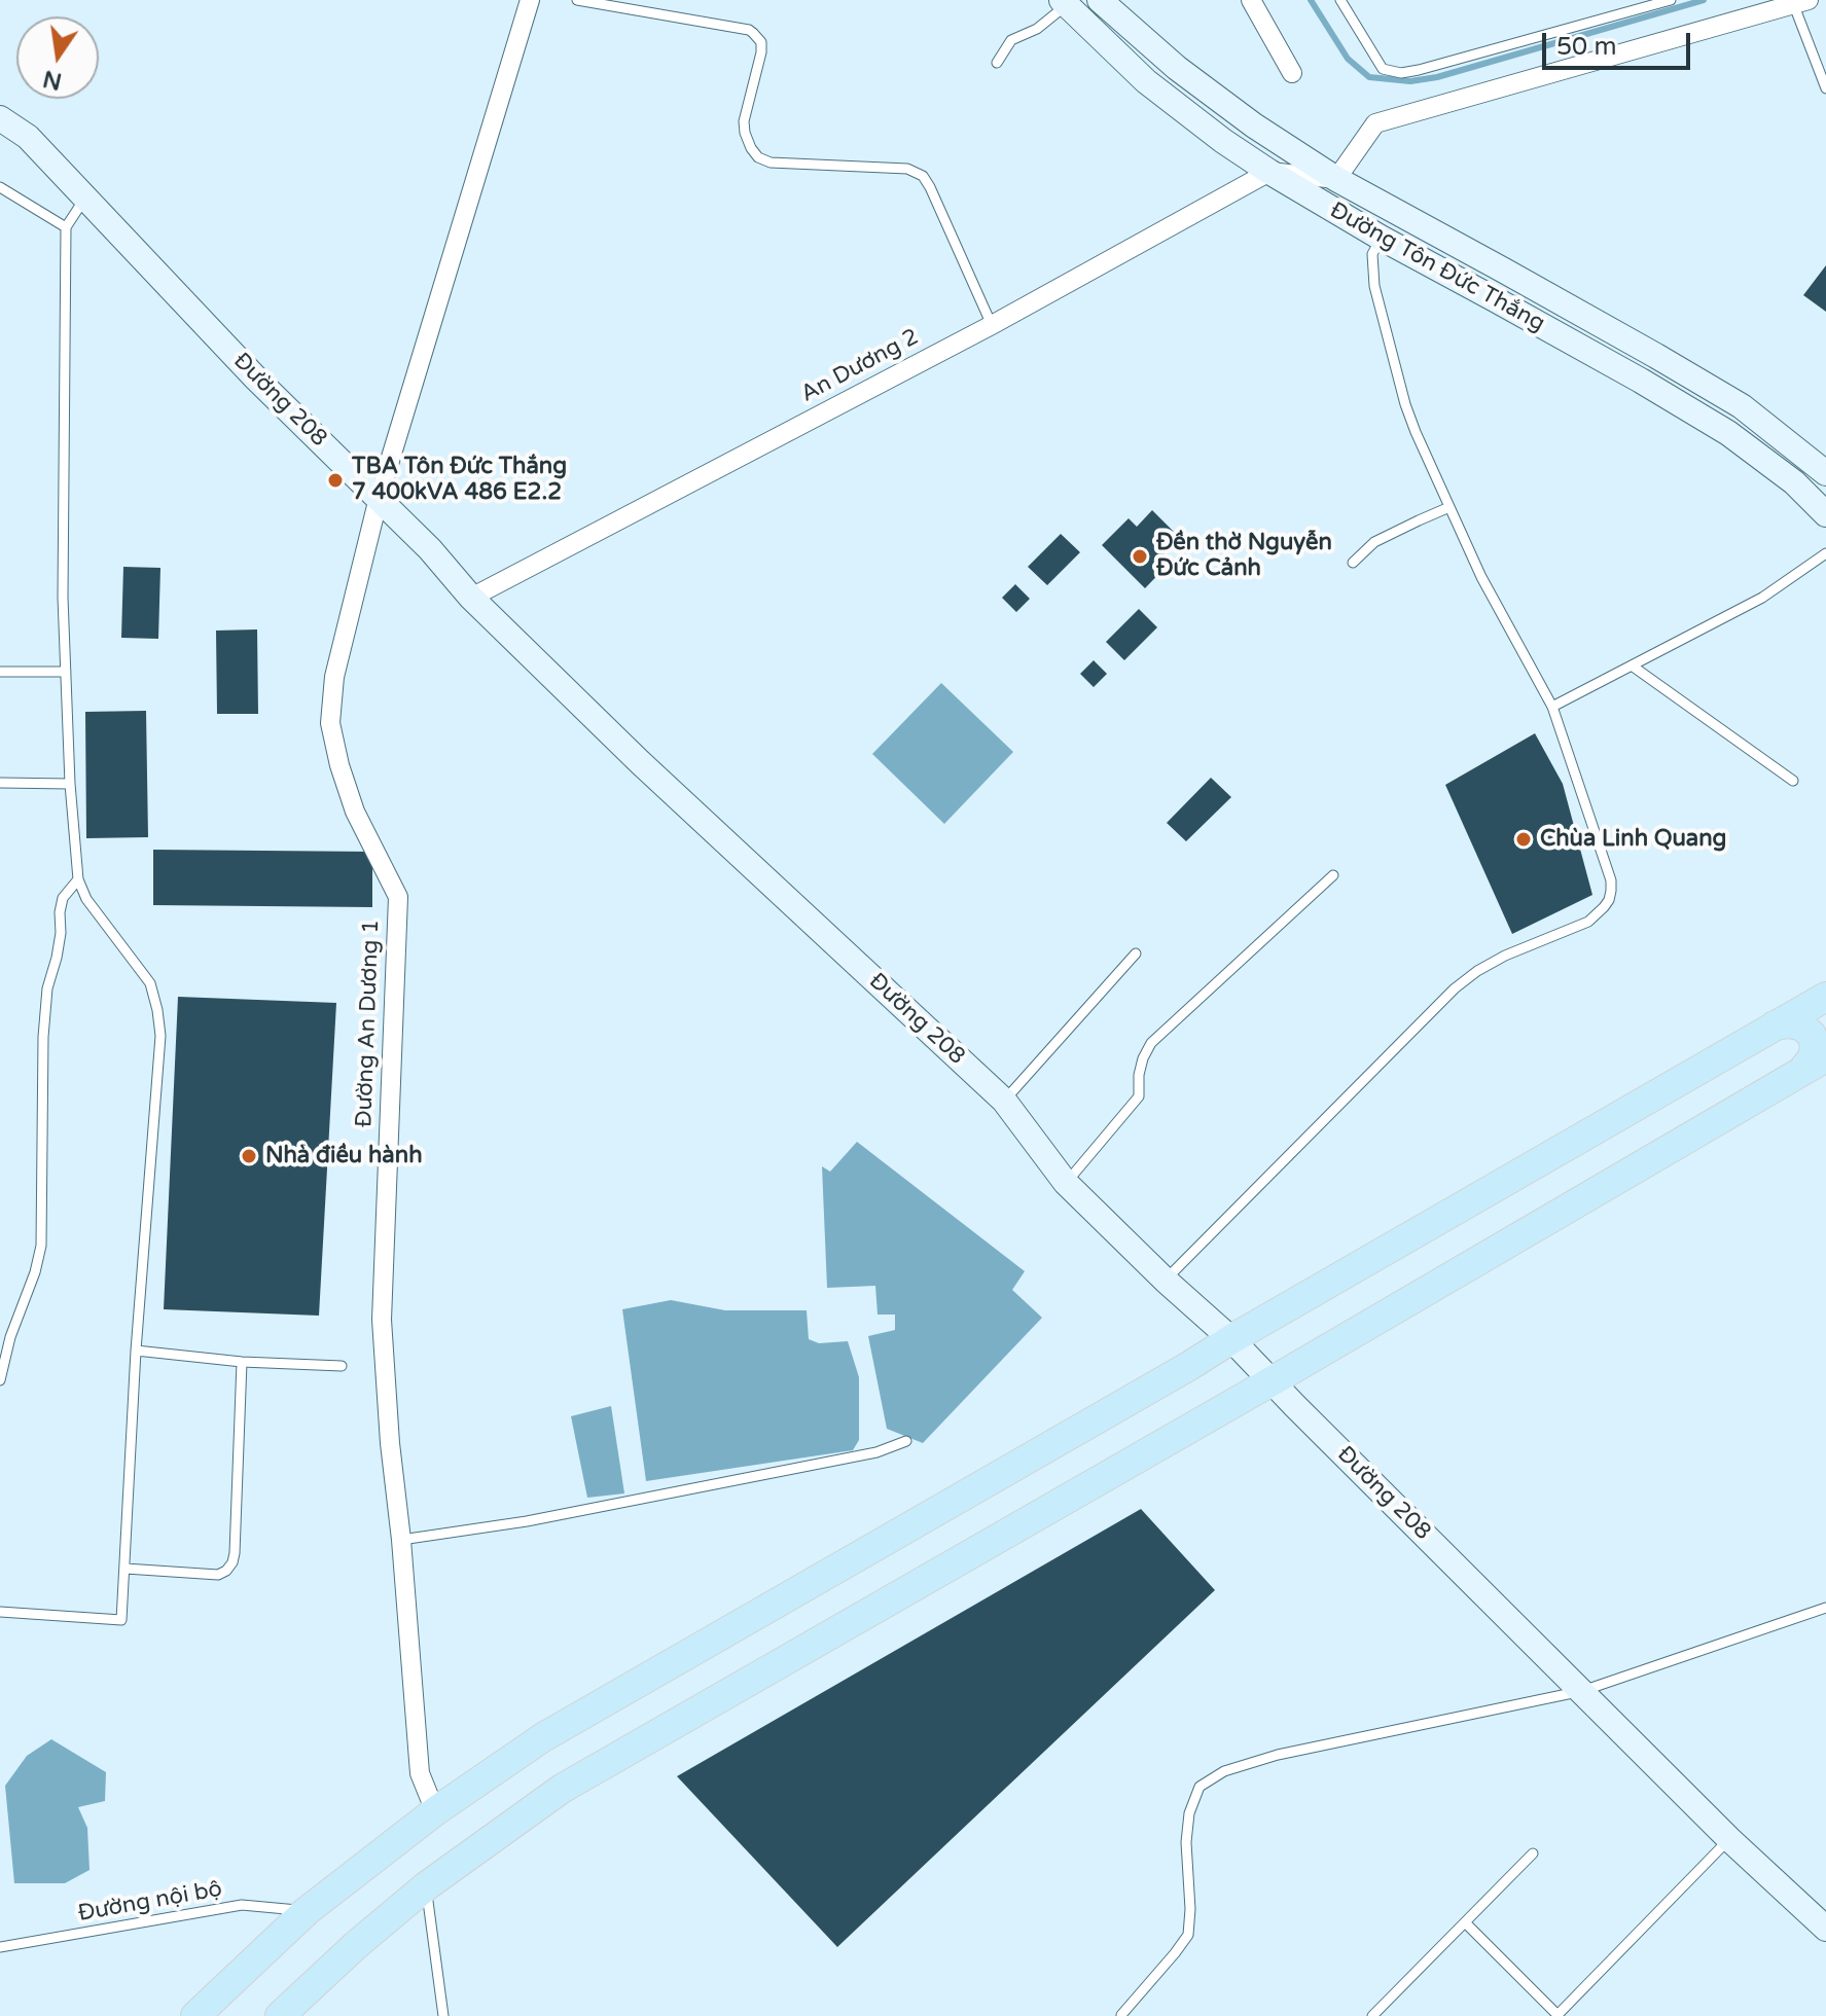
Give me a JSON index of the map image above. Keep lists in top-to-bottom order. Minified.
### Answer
{"streets":{"street":["Đường Tôn Đức Thắng","An Dương 2","Đường 208","Đường An Dương 1"],"lane":["Đường nội bộ"]},"crossings":[["Đường Tôn Đức Thắng","An Dương 2"],["An Dương 2","Đường 208"],["Đường 208","Đường An Dương 1"]],"places":["TBA Tôn Đức Thắng 7 400kVA 486 E2.2","Đền thờ Nguyễn Đức Cảnh","Chùa Linh Quang","Nhà điều hành"],"scale_bar":"50 m","north":"bottom"}
